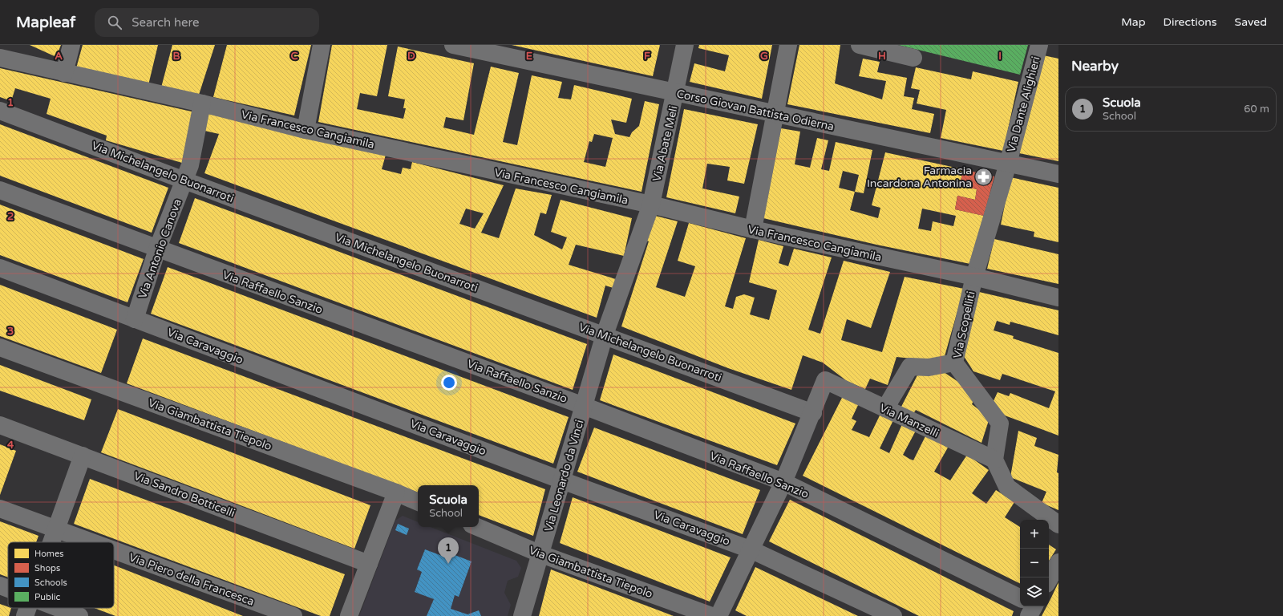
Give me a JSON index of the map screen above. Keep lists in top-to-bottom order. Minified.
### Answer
{"streets":{"street":["Via Dante Alighieri","Corso Giovan Battista Odierna","Via Francesco Cangiamila","Via Abate Meli","Via Michelangelo Buonarroti","Via Antonio Canova","Via Raffaello Sanzio","Via Scopelliti","Via Caravaggio","Via Manzelli","Via Giambattista Tiepolo","Via Leonardo da Vinci","Via Sandro Botticelli","Via Piero della Francesca"]},"crossings":[["Via Dante Alighieri","Corso Giovan Battista Odierna"],["Via Dante Alighieri","Via Scopelliti"],["Corso Giovan Battista Odierna","Via Abate Meli"],["Corso Giovan Battista Odierna","Via Scopelliti"],["Via Francesco Cangiamila","Via Abate Meli"],["Via Francesco Cangiamila","Via Antonio Canova"],["Via Francesco Cangiamila","Via Scopelliti"],["Via Abate Meli","Via Michelangelo Buonarroti"],["Via Abate Meli","Via Leonardo da Vinci"],["Via Michelangelo Buonarroti","Via Antonio Canova"],["Via Michelangelo Buonarroti","Via Manzelli"],["Via Michelangelo Buonarroti","Via Leonardo da Vinci"],["Via Antonio Canova","Via Raffaello Sanzio"],["Via Antonio Canova","Via Caravaggio"],["Via Raffaello Sanzio","Via Leonardo da Vinci"],["Via Scopelliti","Via Manzelli"],["Via Caravaggio","Via Leonardo da Vinci"],["Via Giambattista Tiepolo","Via Leonardo da Vinci"]],"places":{"pharmacy":["Farmacia Incardona Antonina"]},"legend":["Homes","Shops","Schools","Public"],"page":{"header":"Mapleaf","search":"Search here","nav":["Map","Directions","Saved"],"heading":"Nearby","list":[{"mark":"1","name":"Scuola","note":"School","value":"60 m"}],"popup":["Scuola","School"],"map_buttons":["+","−"],"pins":"1"},"grid":{"columns":["A","B","C","D","E","F","G","H","I"],"rows":["1","2","3","4"]}}
